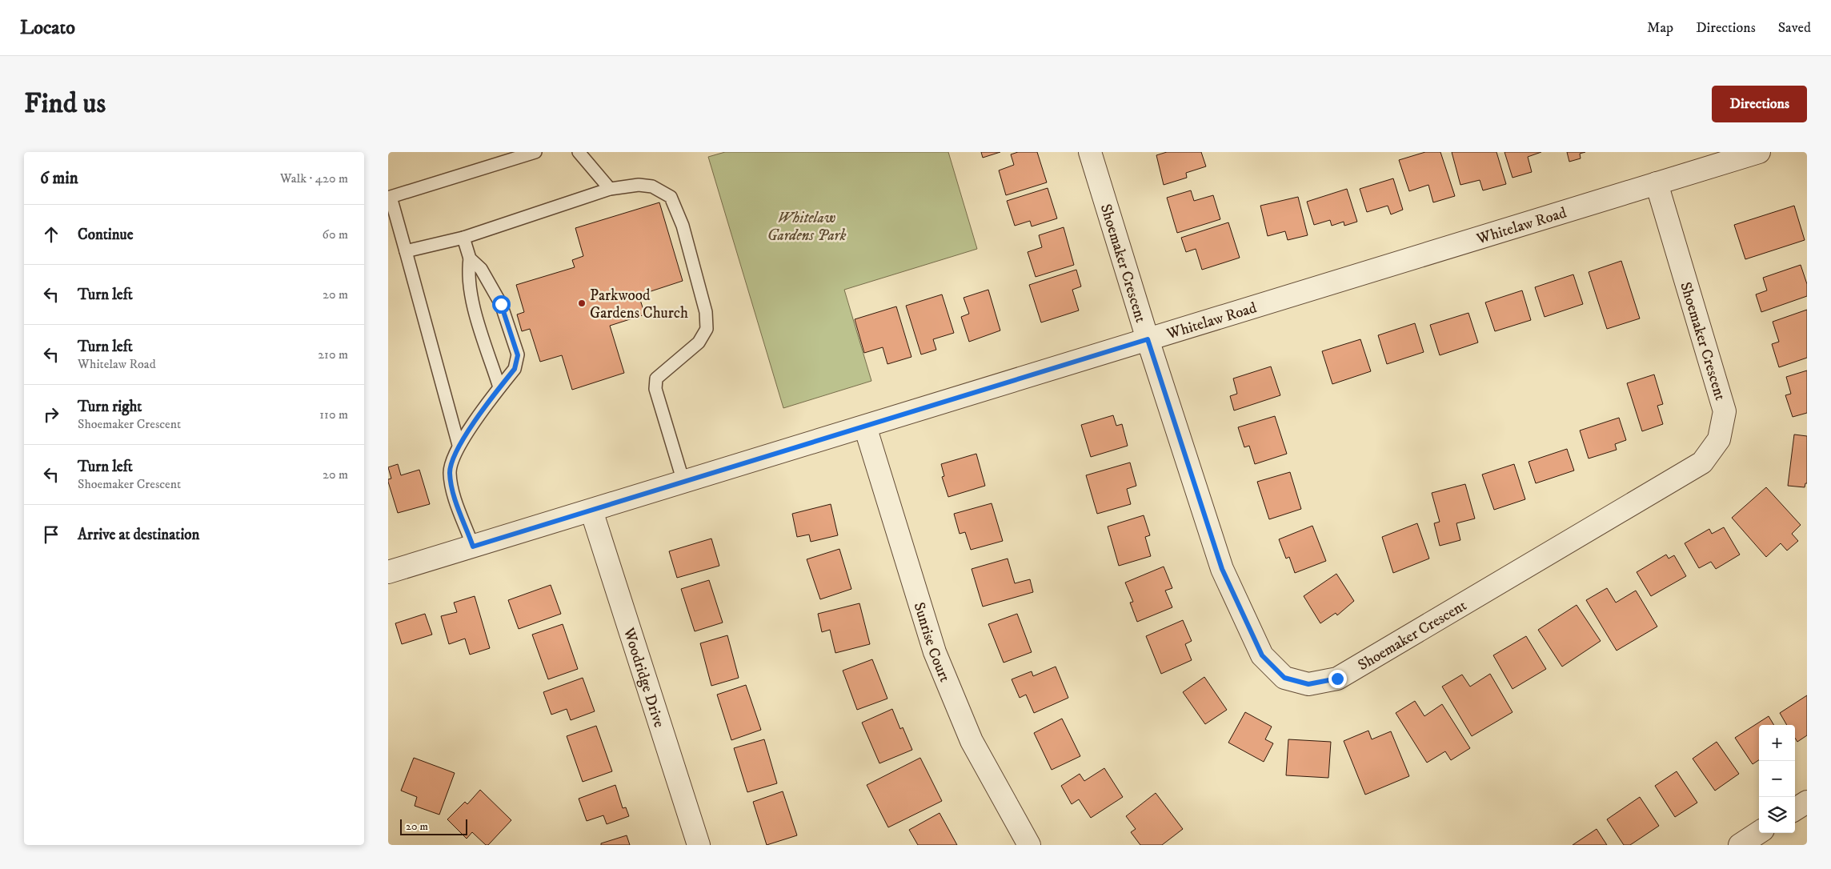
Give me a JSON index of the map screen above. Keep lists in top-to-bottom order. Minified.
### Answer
{"streets":{"street":["Whitelaw Road","Shoemaker Crescent","Sunrise Court","Woodridge Drive"]},"crossings":[["Whitelaw Road","Shoemaker Crescent"],["Whitelaw Road","Sunrise Court"],["Whitelaw Road","Woodridge Drive"]],"parks":["Whitelaw Gardens Park"],"places":["Parkwood Gardens Church"],"scale_bar":"20 m","page":{"header":"Locato","nav":["Map","Directions","Saved"],"buttons":"Directions","title":"Find us","heading":["6 min","Walk · 420 m"],"list":[["Continue","60 m"],["Turn left","20 m"],["Turn left","Whitelaw Road","210 m"],["Turn right","Shoemaker Crescent","110 m"],["Turn left","Shoemaker Crescent","20 m"],"Arrive at destination"],"map_buttons":["+","−"],"scale":"20 m"}}
